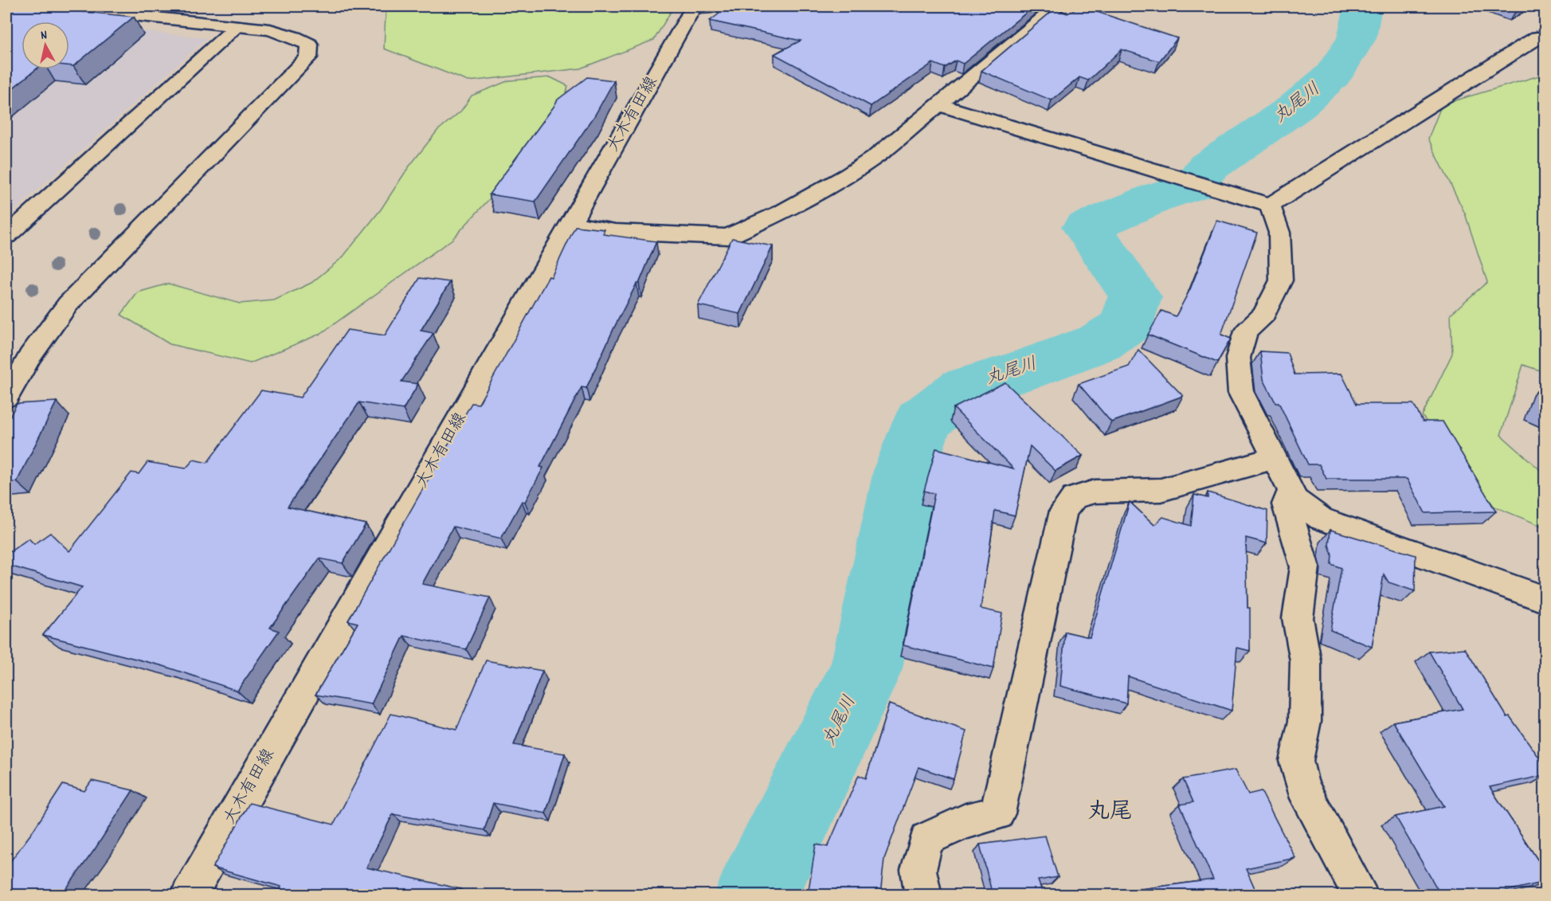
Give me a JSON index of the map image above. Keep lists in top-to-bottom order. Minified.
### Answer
{"streets":{"street":["大木有田線"]},"districts":["丸尾"],"water":["丸尾川"],"north":"top"}
